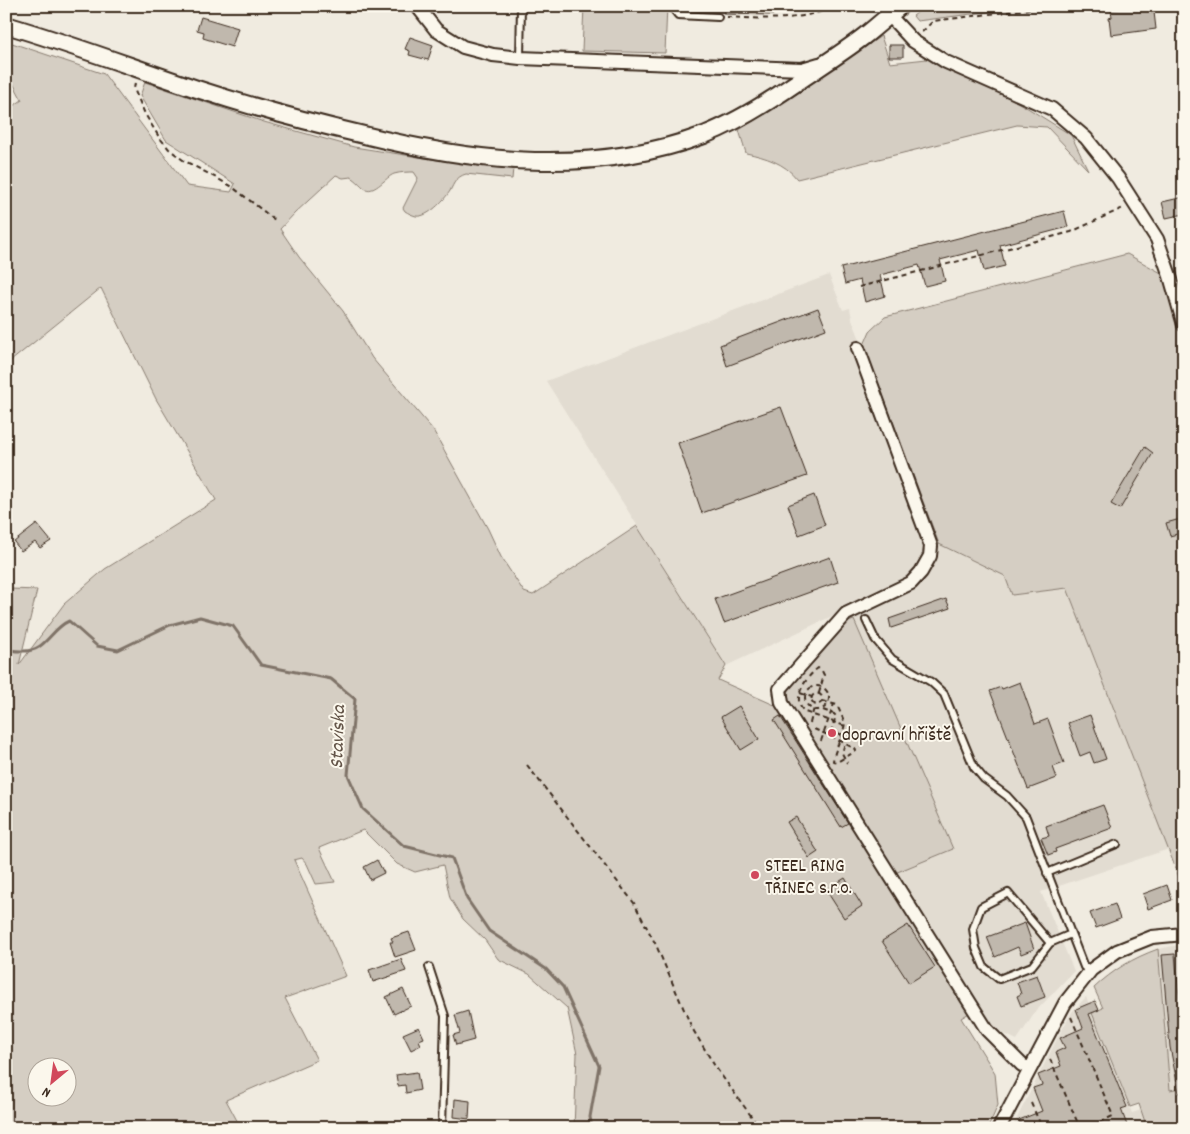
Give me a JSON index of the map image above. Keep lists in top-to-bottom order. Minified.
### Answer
{"water":["Staviska"],"places":["dopravní hřiště","STEEL RING TŘINEC s.r.o."],"north":"bottom left"}
